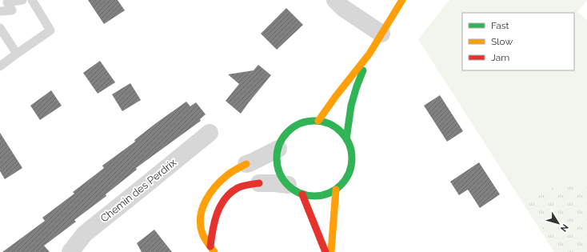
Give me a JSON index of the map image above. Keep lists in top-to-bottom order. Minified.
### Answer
{"streets":{"street":["Chemin des Perdrix"]},"legend":["Fast","Slow","Jam"],"north":"bottom right"}
